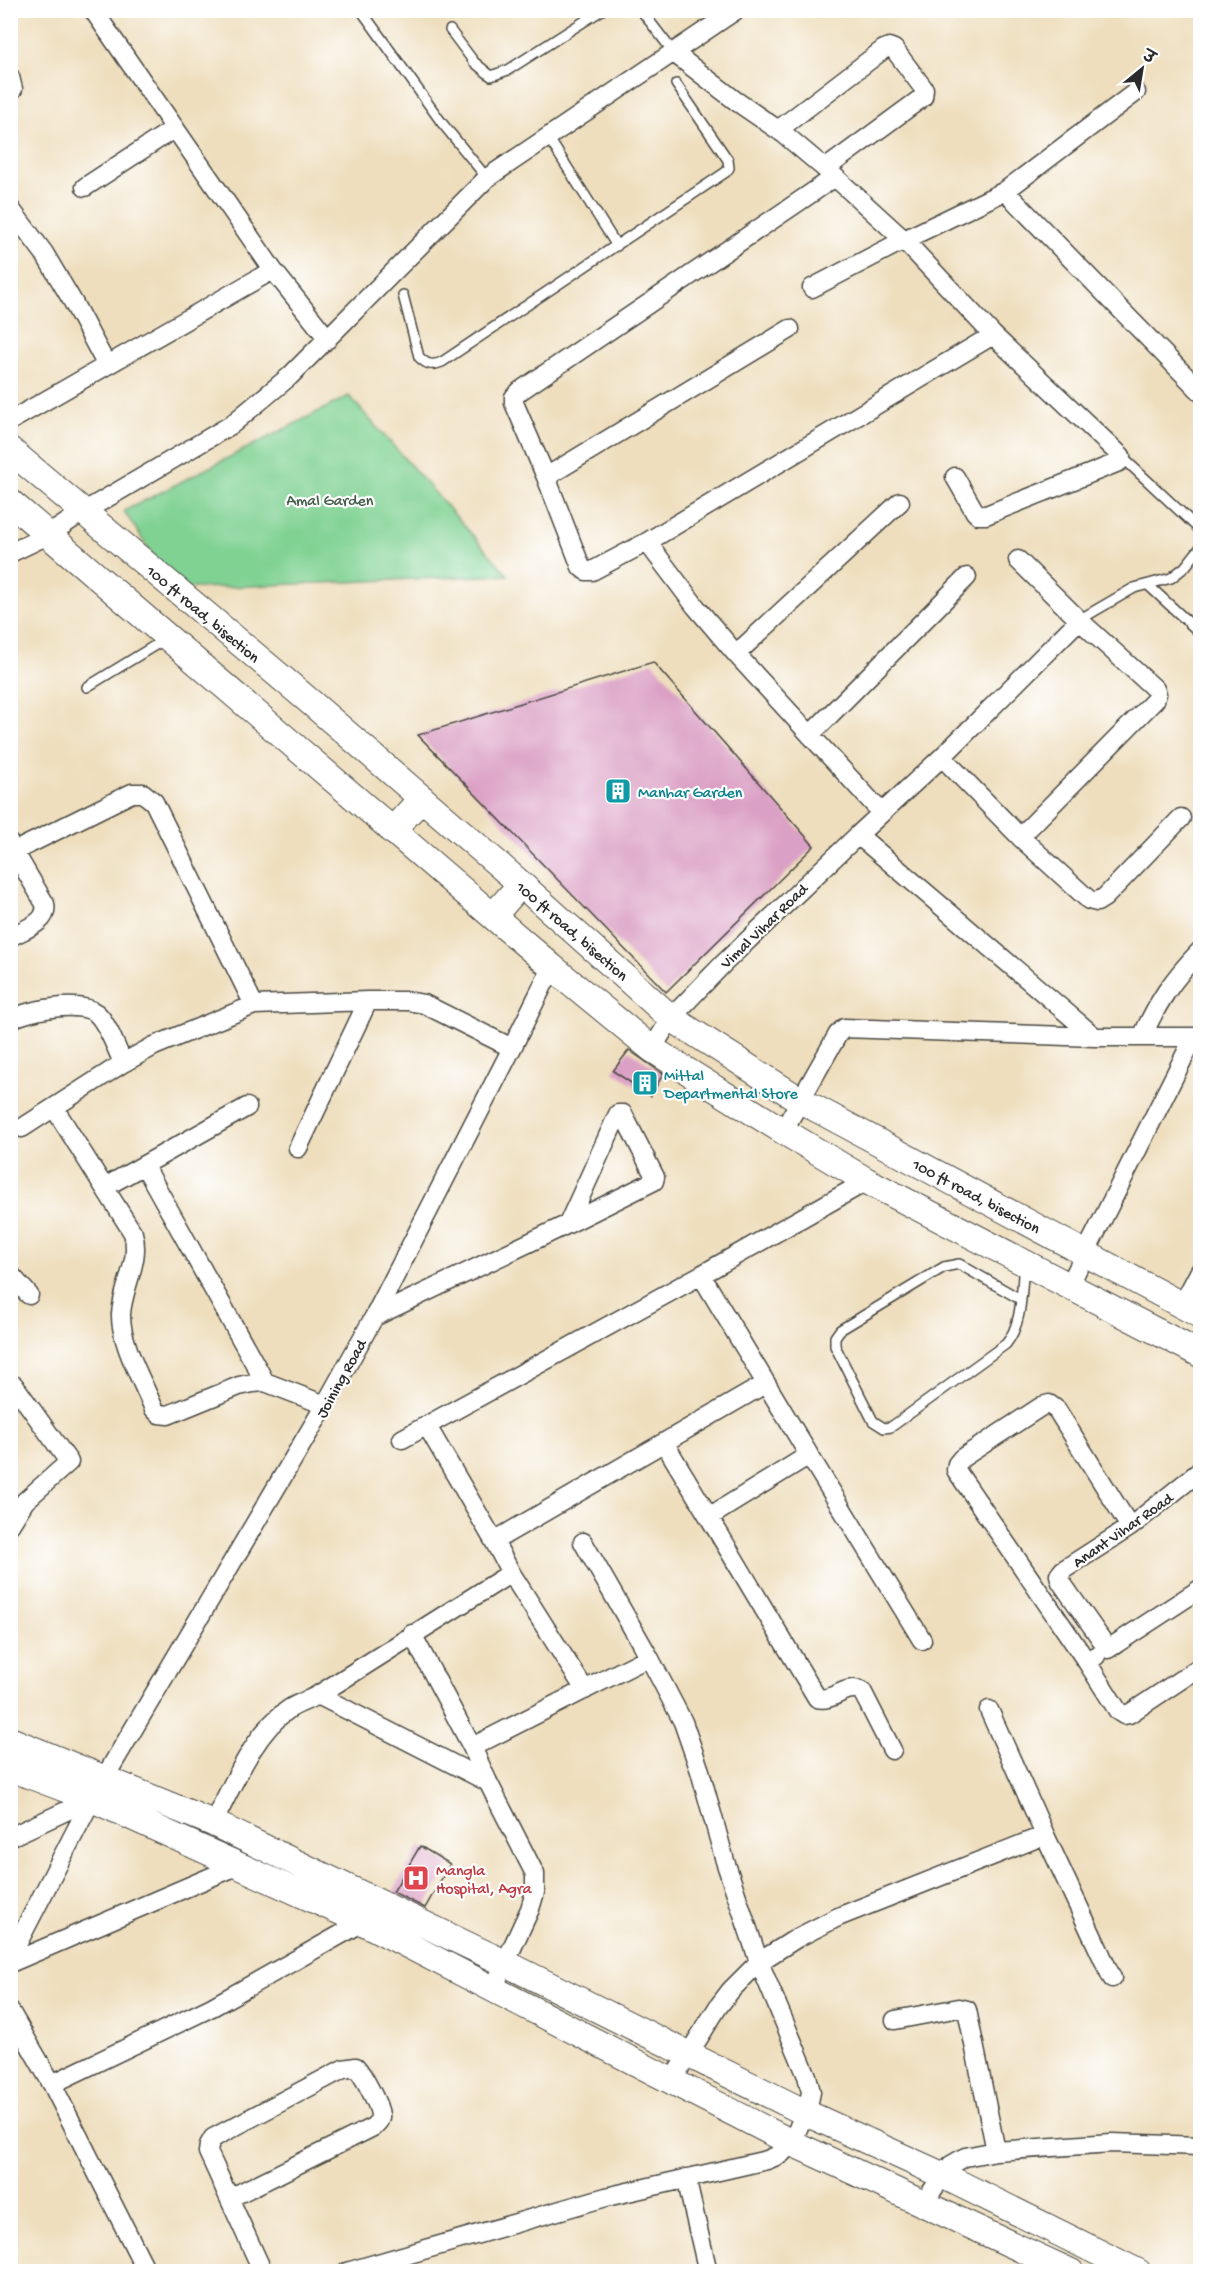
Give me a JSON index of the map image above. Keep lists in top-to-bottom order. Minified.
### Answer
{"streets":{"street":["100 ft road, bisection","Vimal Vihar Road","Joining Road","Anant Vihar Road"]},"crossings":[["100 ft road, bisection","Vimal Vihar Road"]],"parks":["Amal Garden"],"places":{"building":["Manhar Garden","Mittal Departmental Store"],"hospital":["Mangla Hospital, Agra"]},"north":"top right"}
